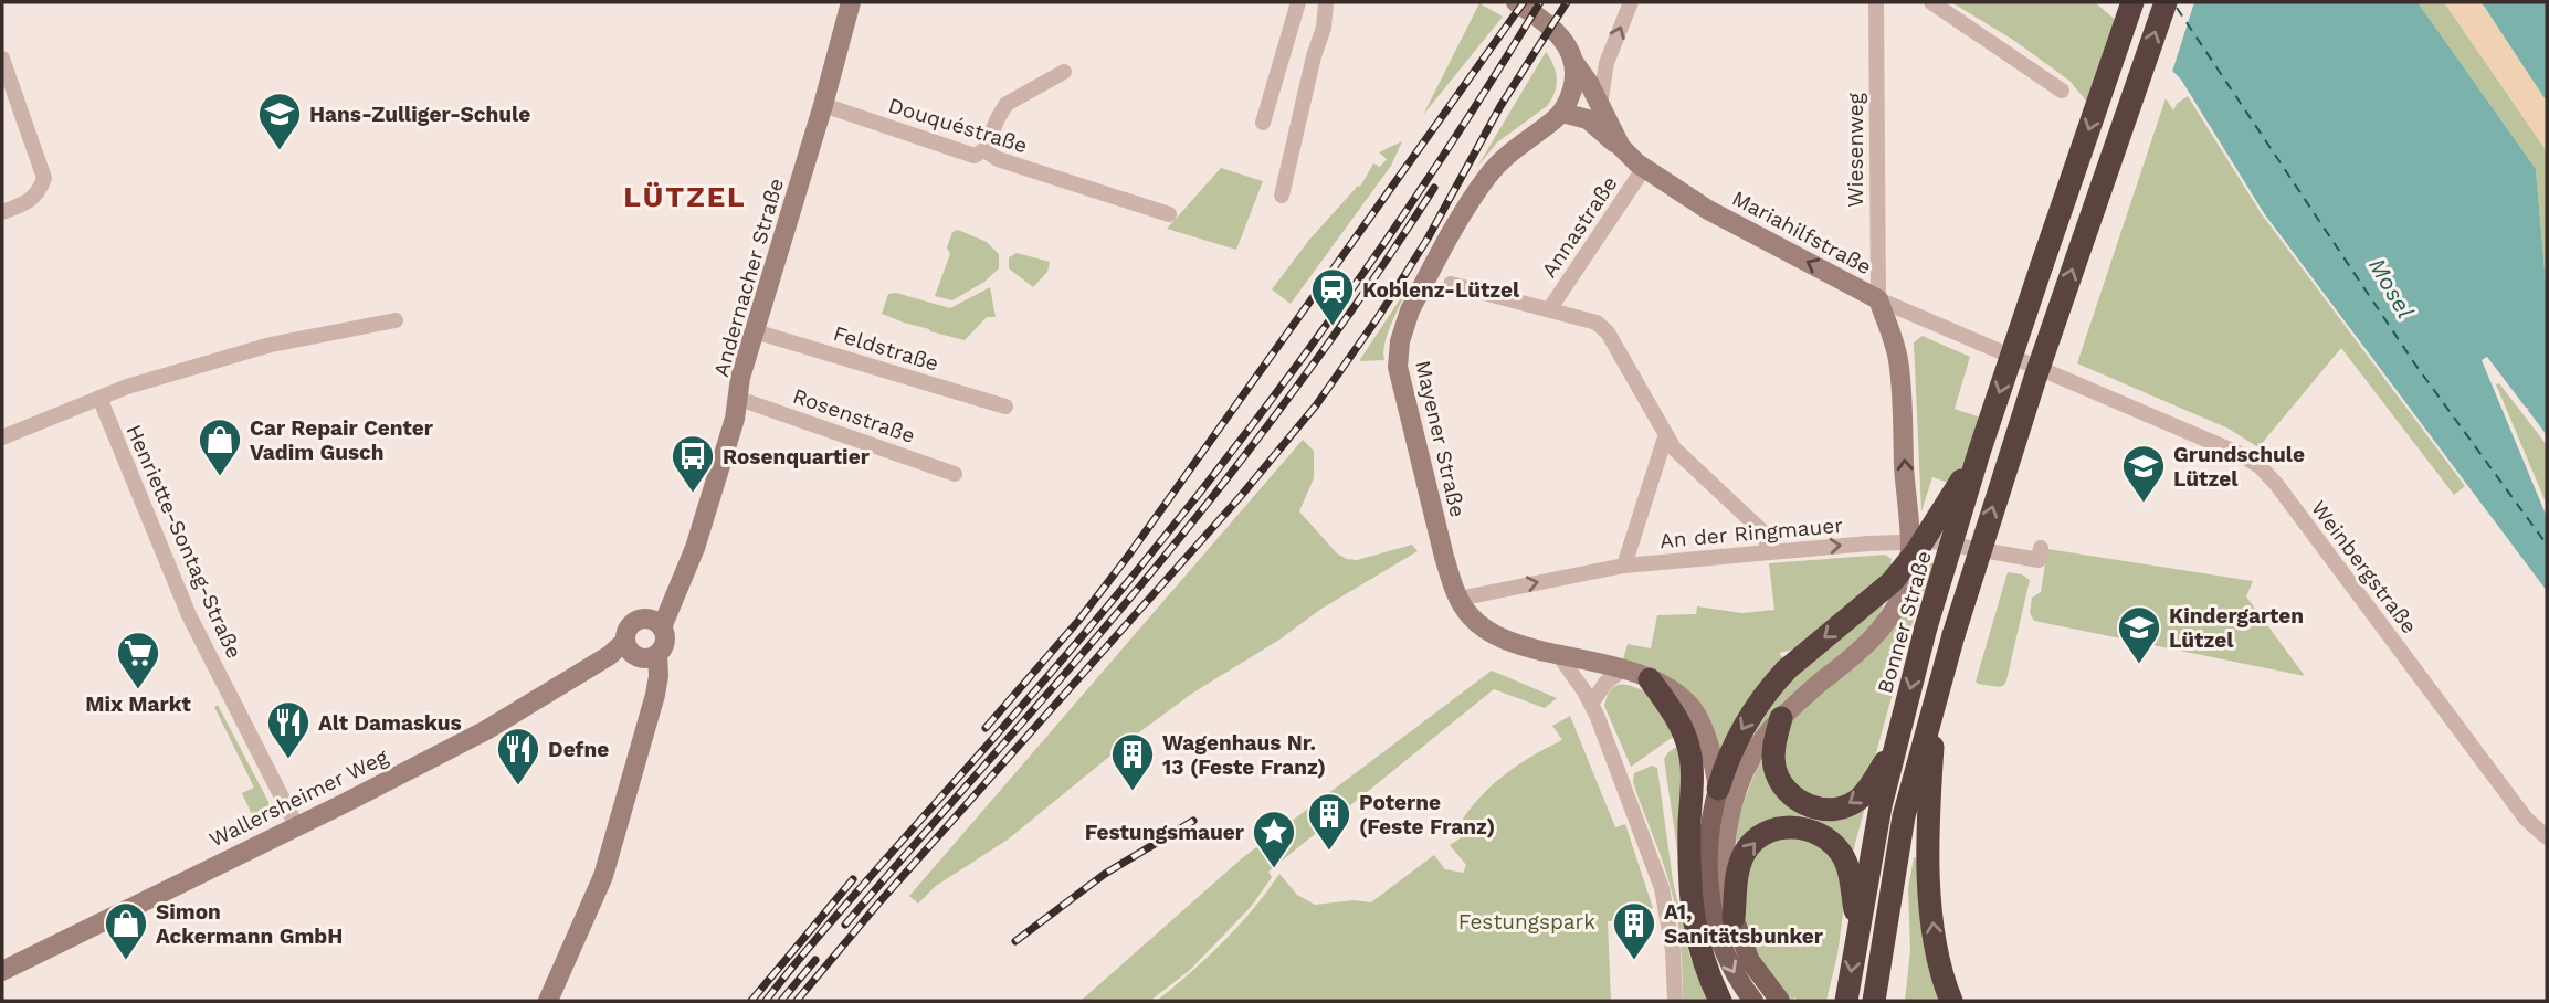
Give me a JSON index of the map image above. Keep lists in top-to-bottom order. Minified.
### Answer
{"streets":{"highway":["Bonner Straße"],"street":["Douquéstraße","Wiesenweg","Annastraße","Mariahilfstraße","Andernacher Straße","Feldstraße","Rosenstraße","Mayener Straße","An der Ringmauer","Henriette-Sontag-Straße","Weinbergstraße","Wallersheimer Weg"]},"crossings":[["Douquéstraße","Andernacher Straße"],["Wiesenweg","Mariahilfstraße"],["Wiesenweg","Weinbergstraße"],["Annastraße","Mariahilfstraße"],["Mariahilfstraße","An der Ringmauer"],["Mariahilfstraße","Weinbergstraße"],["Andernacher Straße","Feldstraße"],["Andernacher Straße","Rosenstraße"],["Andernacher Straße","Wallersheimer Weg"],["Mayener Straße","An der Ringmauer"],["Henriette-Sontag-Straße","Wallersheimer Weg"]],"one_way":["An der Ringmauer"],"districts":["LÜTZEL"],"water":["Mosel"],"parks":["Festungspark"],"places":{"school or university":["Hans-Zulliger-Schule","Grundschule Lützel","Kindergarten Lützel"],"station":["Koblenz-Lützel"],"shop":["Car Repair Center Vadim Gusch","Simon Ackermann GmbH"],"bus stop":["Rosenquartier"],"supermarket":["Mix Markt"],"restaurant":["Alt Damaskus","Defne"],"building":["Wagenhaus Nr. 13 (Feste Franz)","Poterne (Feste Franz)","A1, Sanitätsbunker"],"place":["Festungsmauer"]}}
